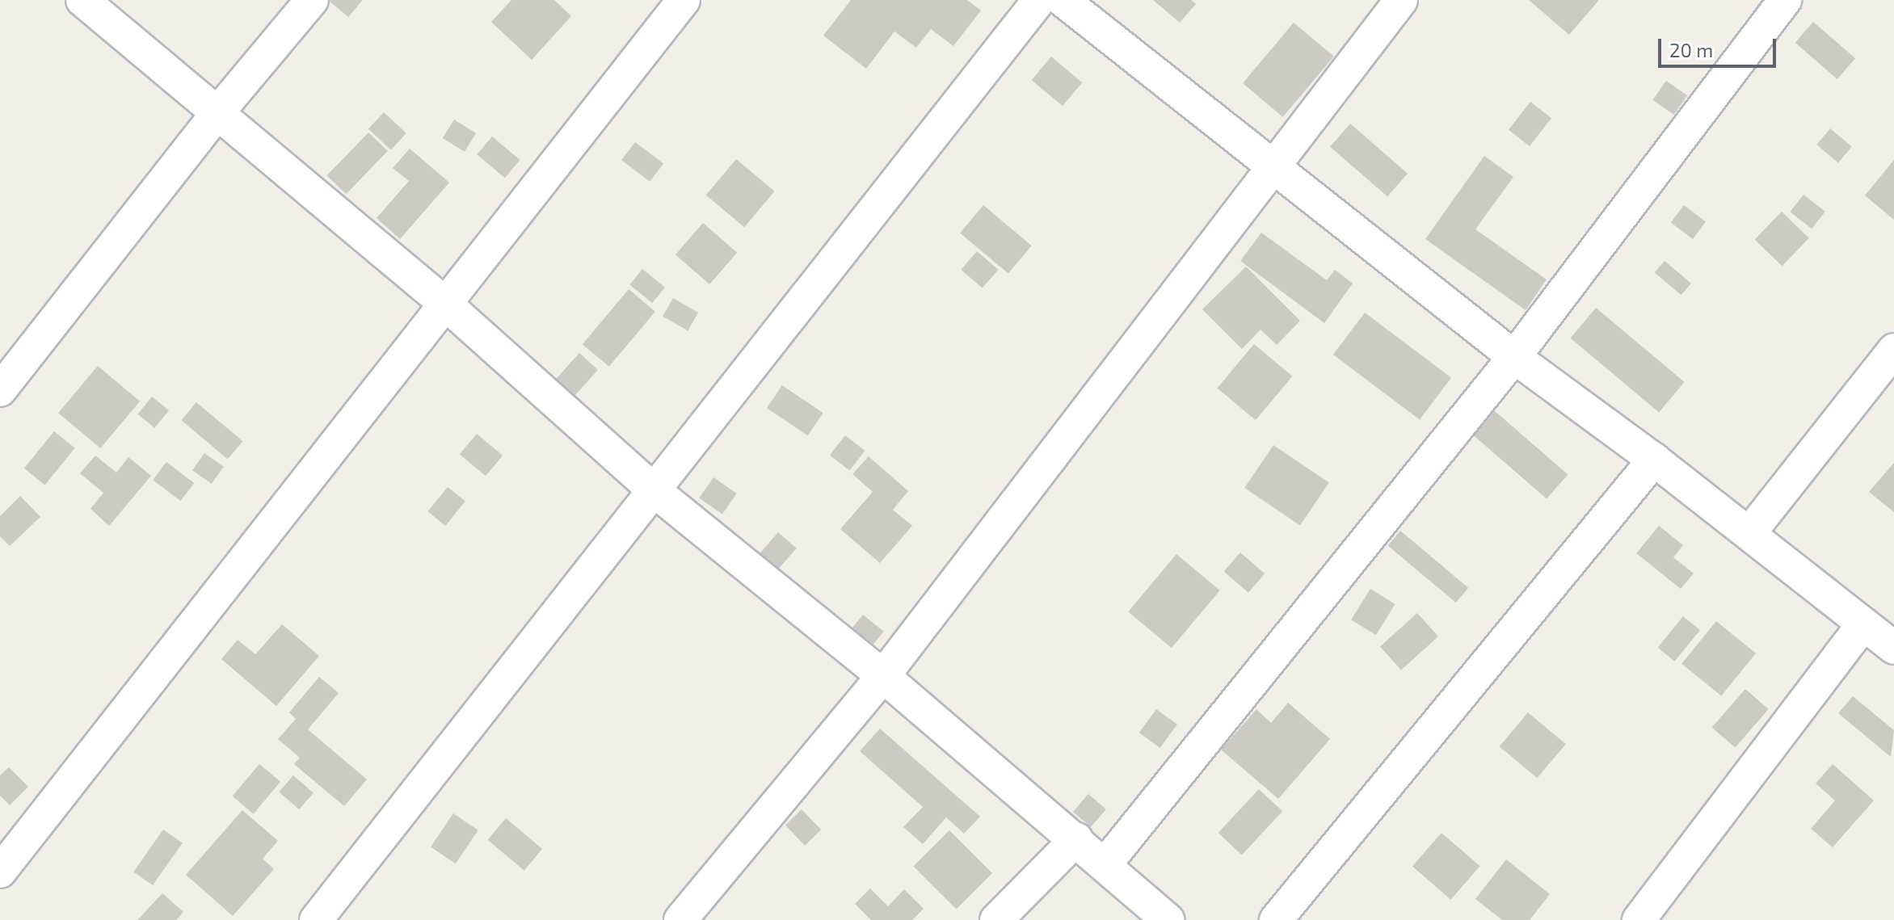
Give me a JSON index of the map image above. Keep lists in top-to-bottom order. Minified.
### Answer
{"scale_bar":"20 m"}
